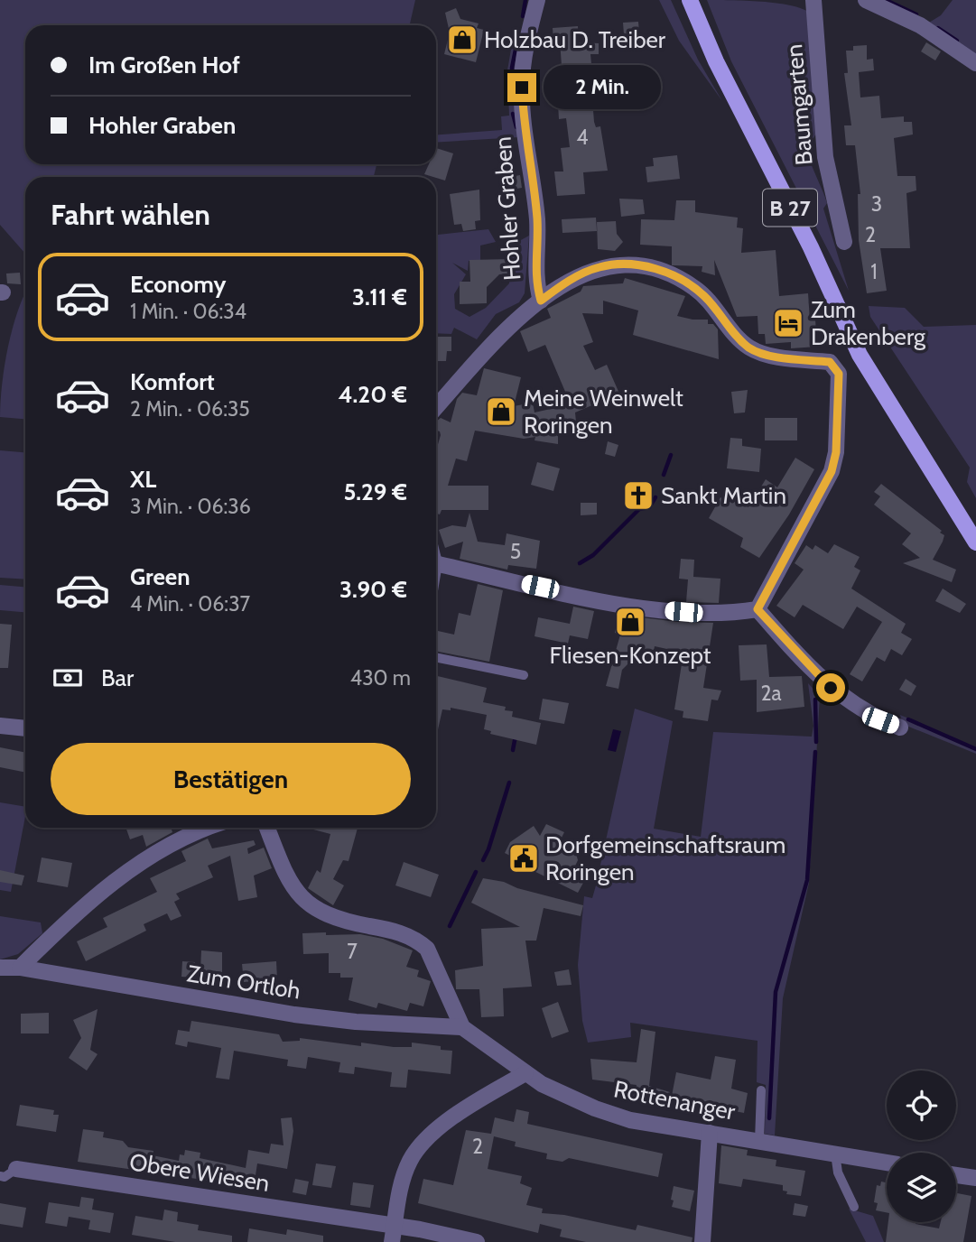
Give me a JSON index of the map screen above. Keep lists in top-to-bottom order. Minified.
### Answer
{"streets":{"main road":["B 27"],"street":["Baumgarten","Hohler Graben","Zum Ortloh","Rottenanger","Obere Wiesen"]},"crossings":[["Zum Ortloh","Rottenanger"]],"places":{"shop":["Holzbau D. Treiber","Meine Weinwelt Roringen","Fliesen-Konzept"],"hotel":["Zum Drakenberg"],"church":["Sankt Martin"],"public building":["Dorfgemeinschaftsraum Roringen"]},"house_numbers":["4","3","2","1","5","2a","7","2"],"page":{"banner":["Im Großen Hof","Hohler Graben"],"bubble":"2 Min.","heading":"Fahrt wählen","list":[{"name":"Economy","note":"1 Min. · 06:34","value":"3.11 €"},{"name":"Komfort","note":"2 Min. · 06:35","value":"4.20 €"},{"name":"XL","note":"3 Min. · 06:36","value":"5.29 €"},{"name":"Green","note":"4 Min. · 06:37","value":"3.90 €"}],"pay":["Bar","430 m"],"buttons":"Bestätigen"}}
